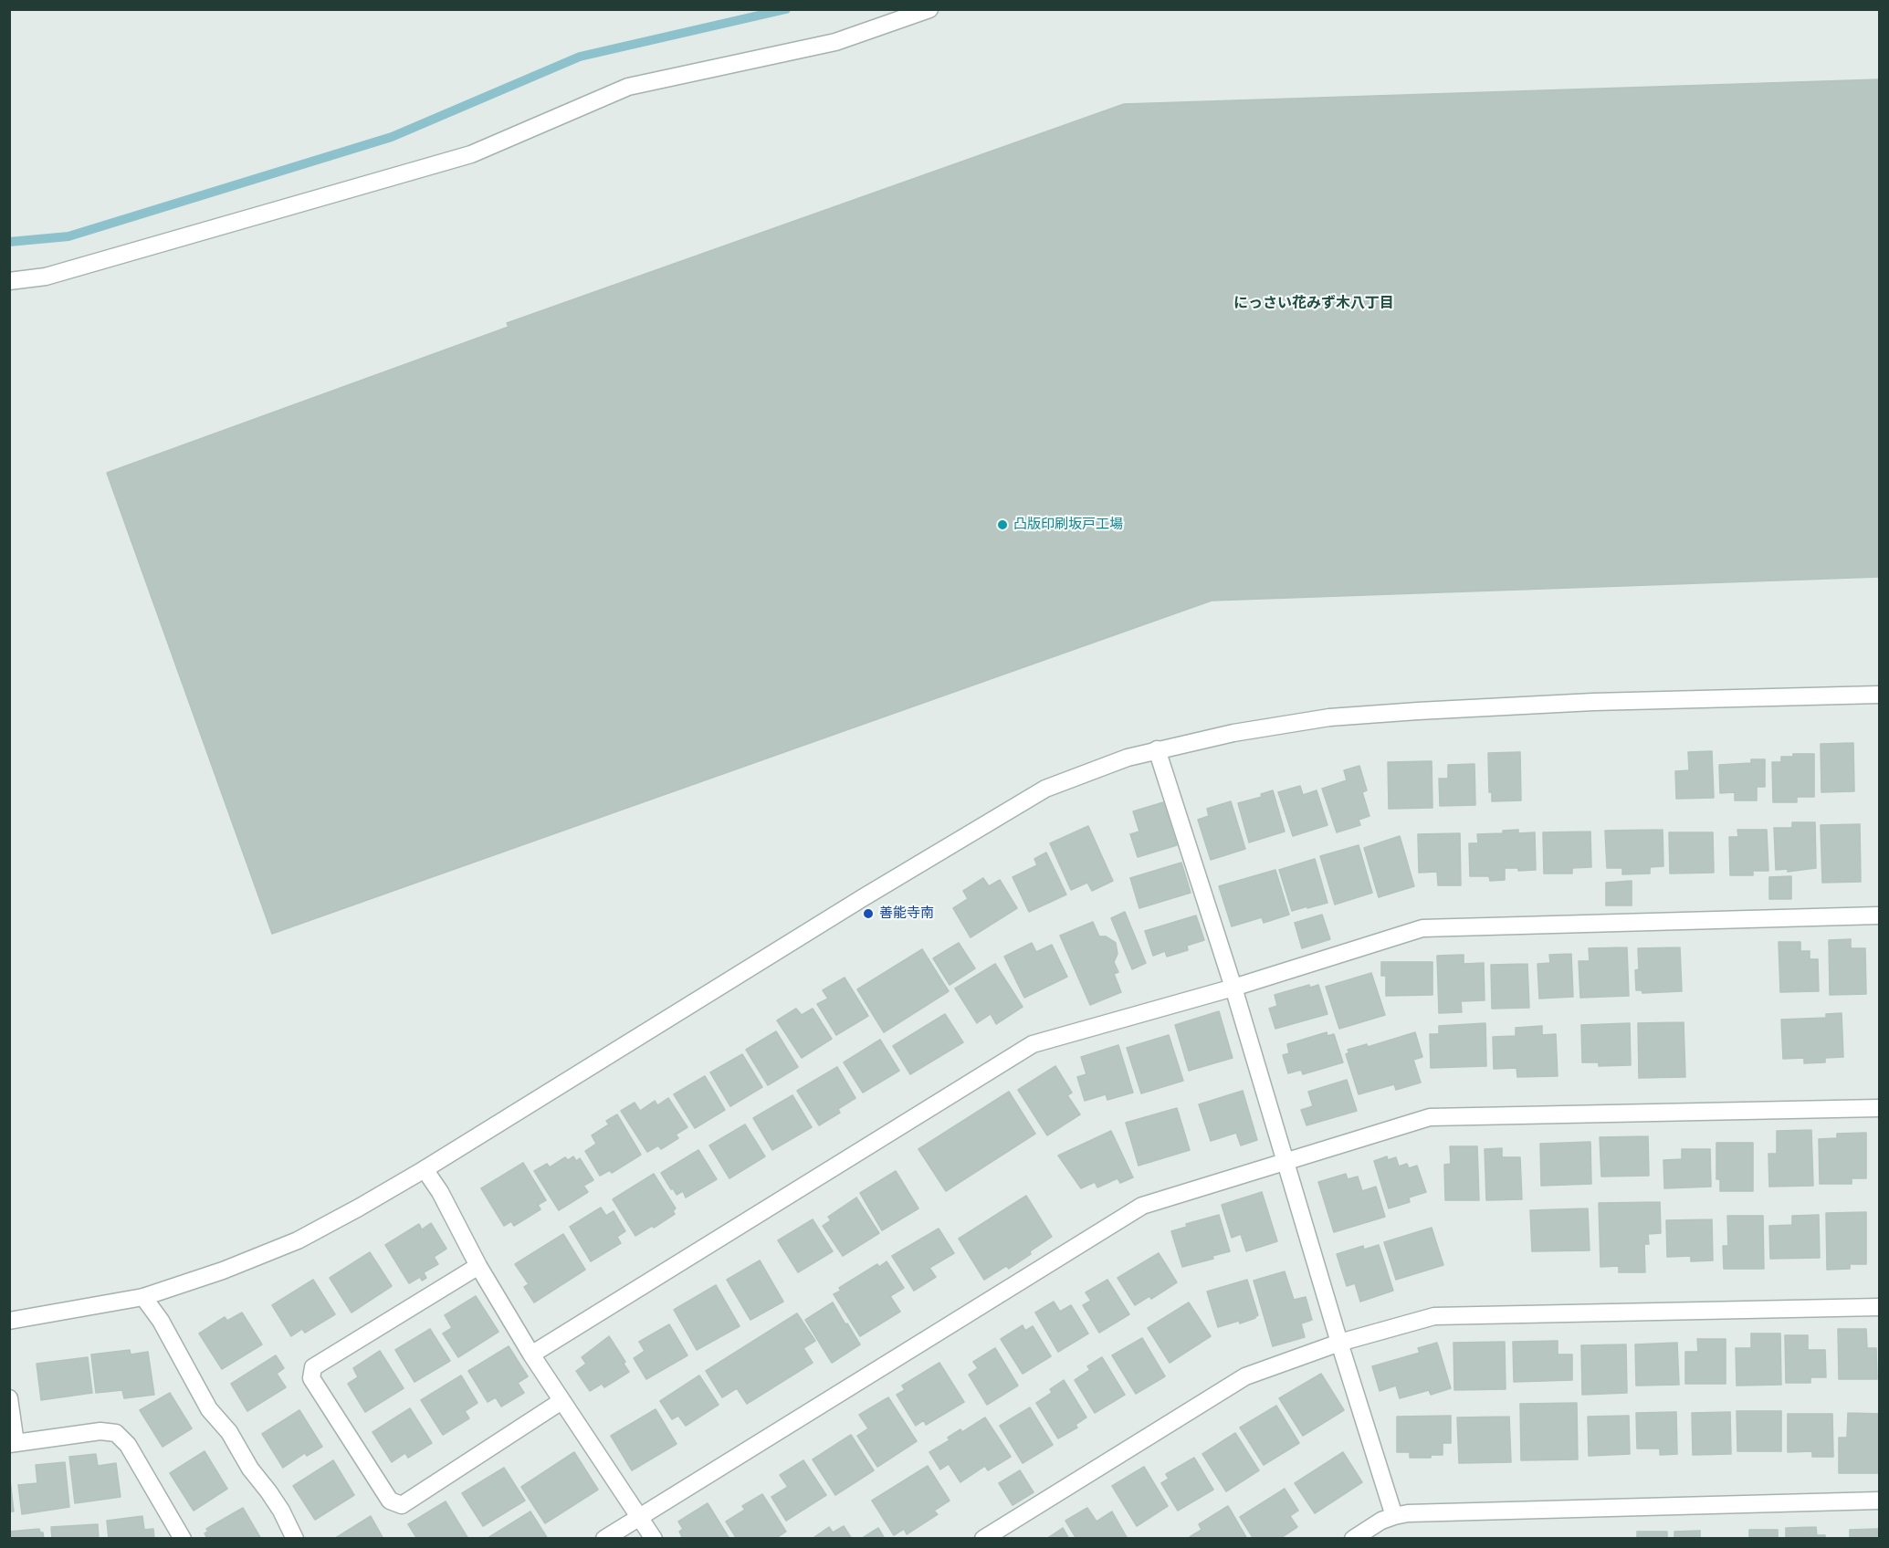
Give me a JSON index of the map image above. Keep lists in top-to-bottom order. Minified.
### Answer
{"districts":["にっさい花みず木八丁目"],"places":["凸版印刷坂戸工場","善能寺南"]}
